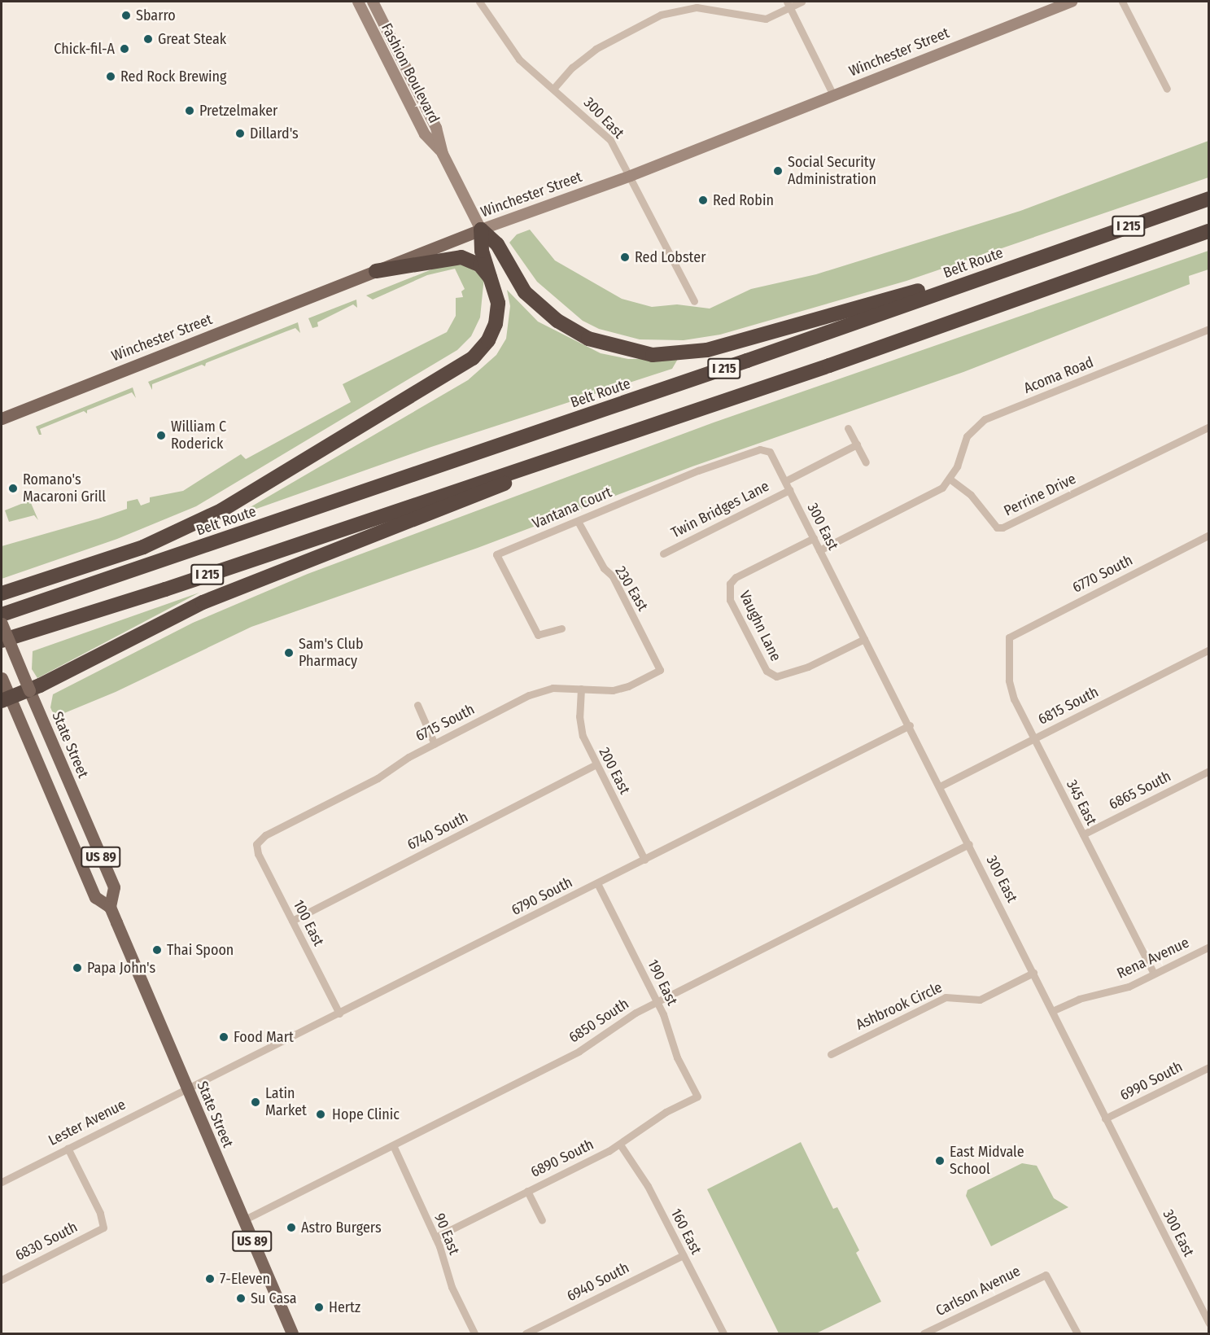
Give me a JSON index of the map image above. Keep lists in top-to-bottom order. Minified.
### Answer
{"streets":{"highway":["I 215","Belt Route"],"main road":["Winchester Street","Fashion Boulevard","State Street","US 89"],"street":["300 East","Acoma Road","Perrine Drive","Vantana Court","Twin Bridges Lane","6770 South","230 East","Vaughn Lane","6815 South","6715 South","200 East","6865 South","345 East","6740 South","6790 South","100 East","Rena Avenue","190 East","Ashbrook Circle","6850 South","6990 South","Lester Avenue","6890 South","160 East","90 East","6830 South","6940 South","Carlson Avenue"]},"crossings":[["Winchester Street","Fashion Boulevard"],["Winchester Street","300 East"],["300 East","Vantana Court"],["300 East","Twin Bridges Lane"],["300 East","Vaughn Lane"],["300 East","6815 South"],["300 East","6790 South"],["300 East","Rena Avenue"],["300 East","Ashbrook Circle"],["300 East","6850 South"],["300 East","6990 South"],["Acoma Road","Perrine Drive"],["Vantana Court","230 East"],["6770 South","345 East"],["230 East","6715 South"],["6815 South","345 East"],["6715 South","200 East"],["6715 South","100 East"],["State Street","6790 South"],["State Street","6850 South"],["State Street","Lester Avenue"],["200 East","6740 South"],["200 East","6790 South"],["6865 South","345 East"],["345 East","Rena Avenue"],["6740 South","100 East"],["6790 South","100 East"],["6790 South","190 East"],["6790 South","Lester Avenue"],["190 East","6850 South"],["190 East","6890 South"],["6850 South","90 East"],["Lester Avenue","6830 South"],["6890 South","160 East"],["6890 South","90 East"],["160 East","6940 South"]],"places":["Sbarro","Great Steak","Chick-fil-A","Red Rock Brewing","Pretzelmaker","Dillard's","Social Security Administration","Red Robin","Red Lobster","William C Roderick","Romano's Macaroni Grill","Sam's Club Pharmacy","Thai Spoon","Papa John's","Food Mart","Latin Market","Hope Clinic","East Midvale School","Astro Burgers","7-Eleven","Su Casa","Hertz"]}
